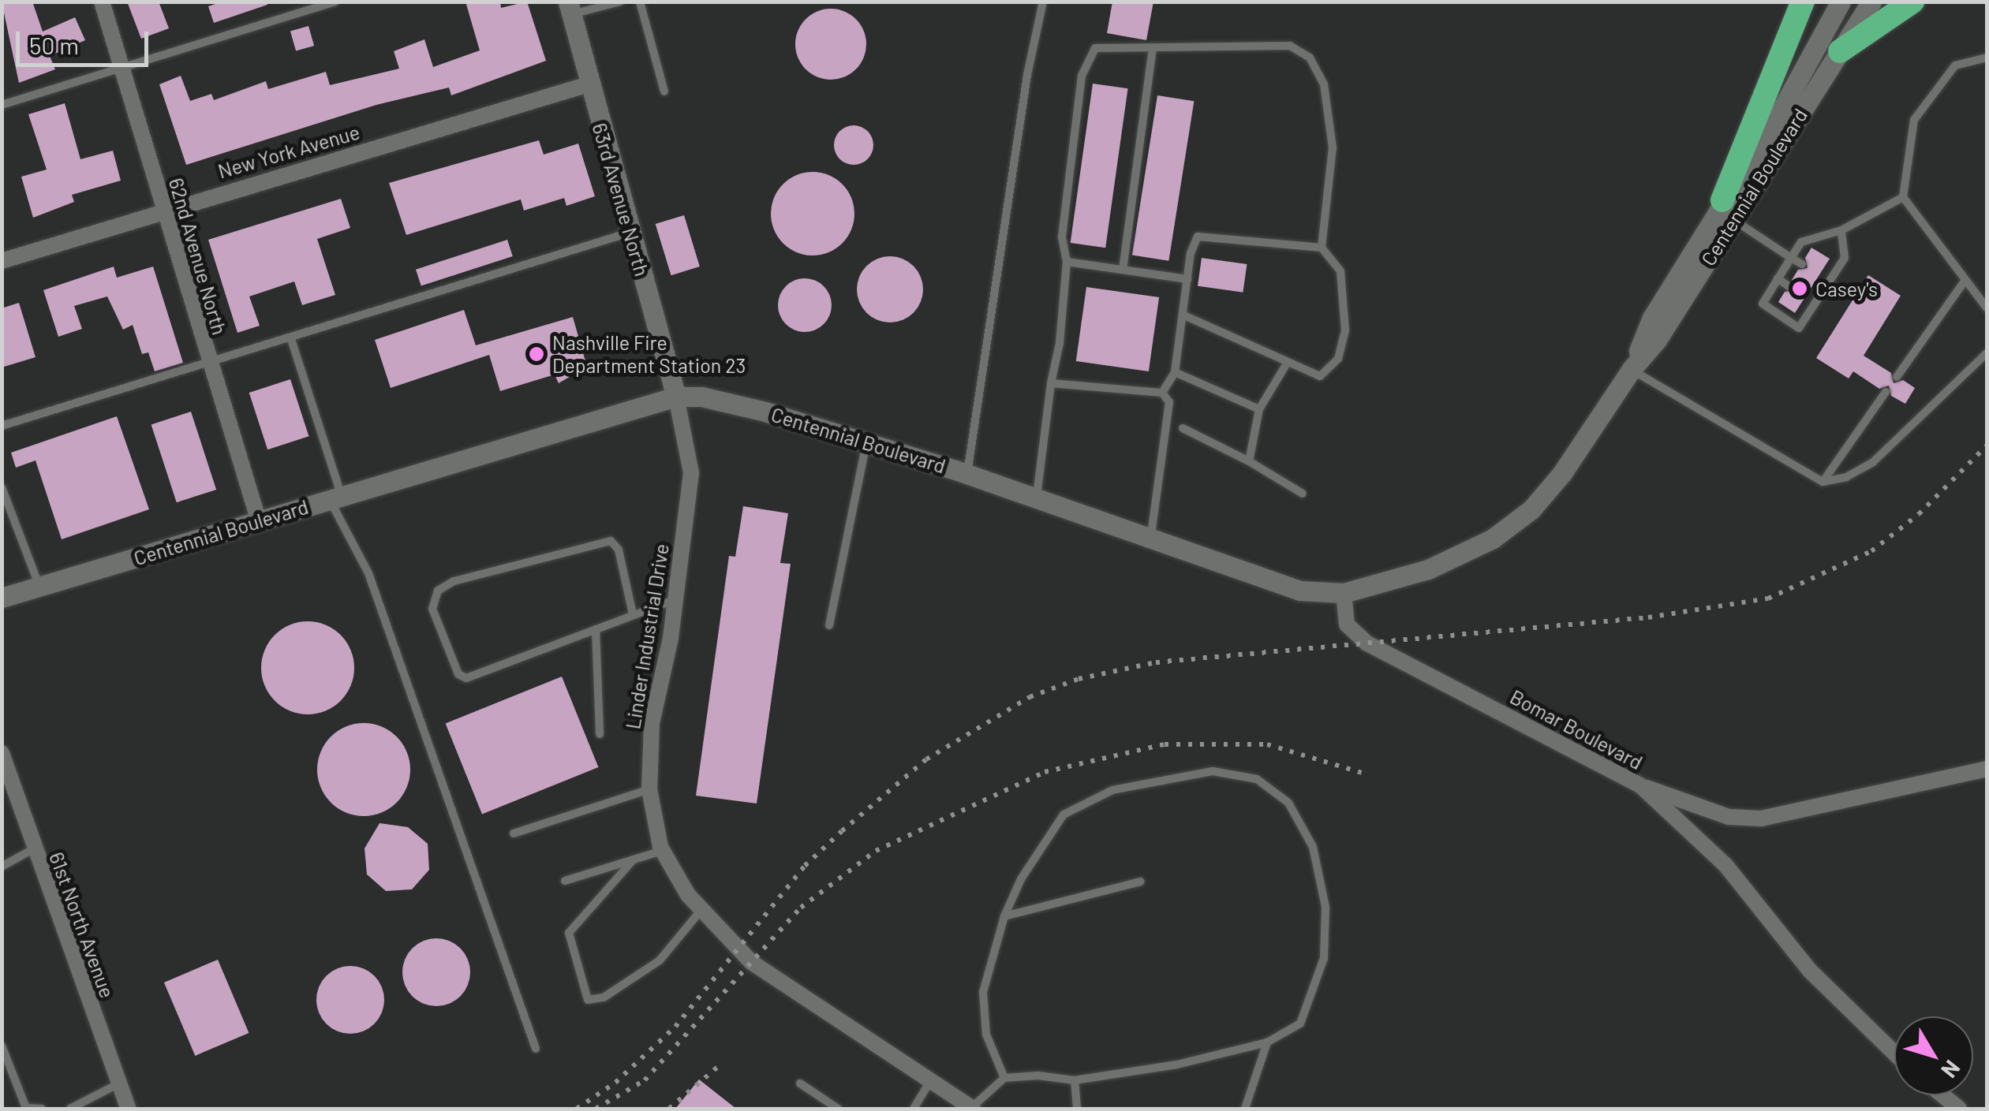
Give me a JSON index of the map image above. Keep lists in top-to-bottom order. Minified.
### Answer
{"streets":{"main road":["Centennial Boulevard","63rd Avenue North"],"street":["New York Avenue","62nd Avenue North","Linder Industrial Drive","Bomar Boulevard","61st North Avenue"]},"crossings":[["New York Avenue","63rd Avenue North"],["New York Avenue","62nd Avenue North"],["Centennial Boulevard","63rd Avenue North"],["Centennial Boulevard","62nd Avenue North"],["Centennial Boulevard","Linder Industrial Drive"],["Centennial Boulevard","Bomar Boulevard"],["63rd Avenue North","Linder Industrial Drive"]],"places":["Casey's","Nashville Fire Department Station 23"],"scale_bar":"50 m","north":"bottom right"}
